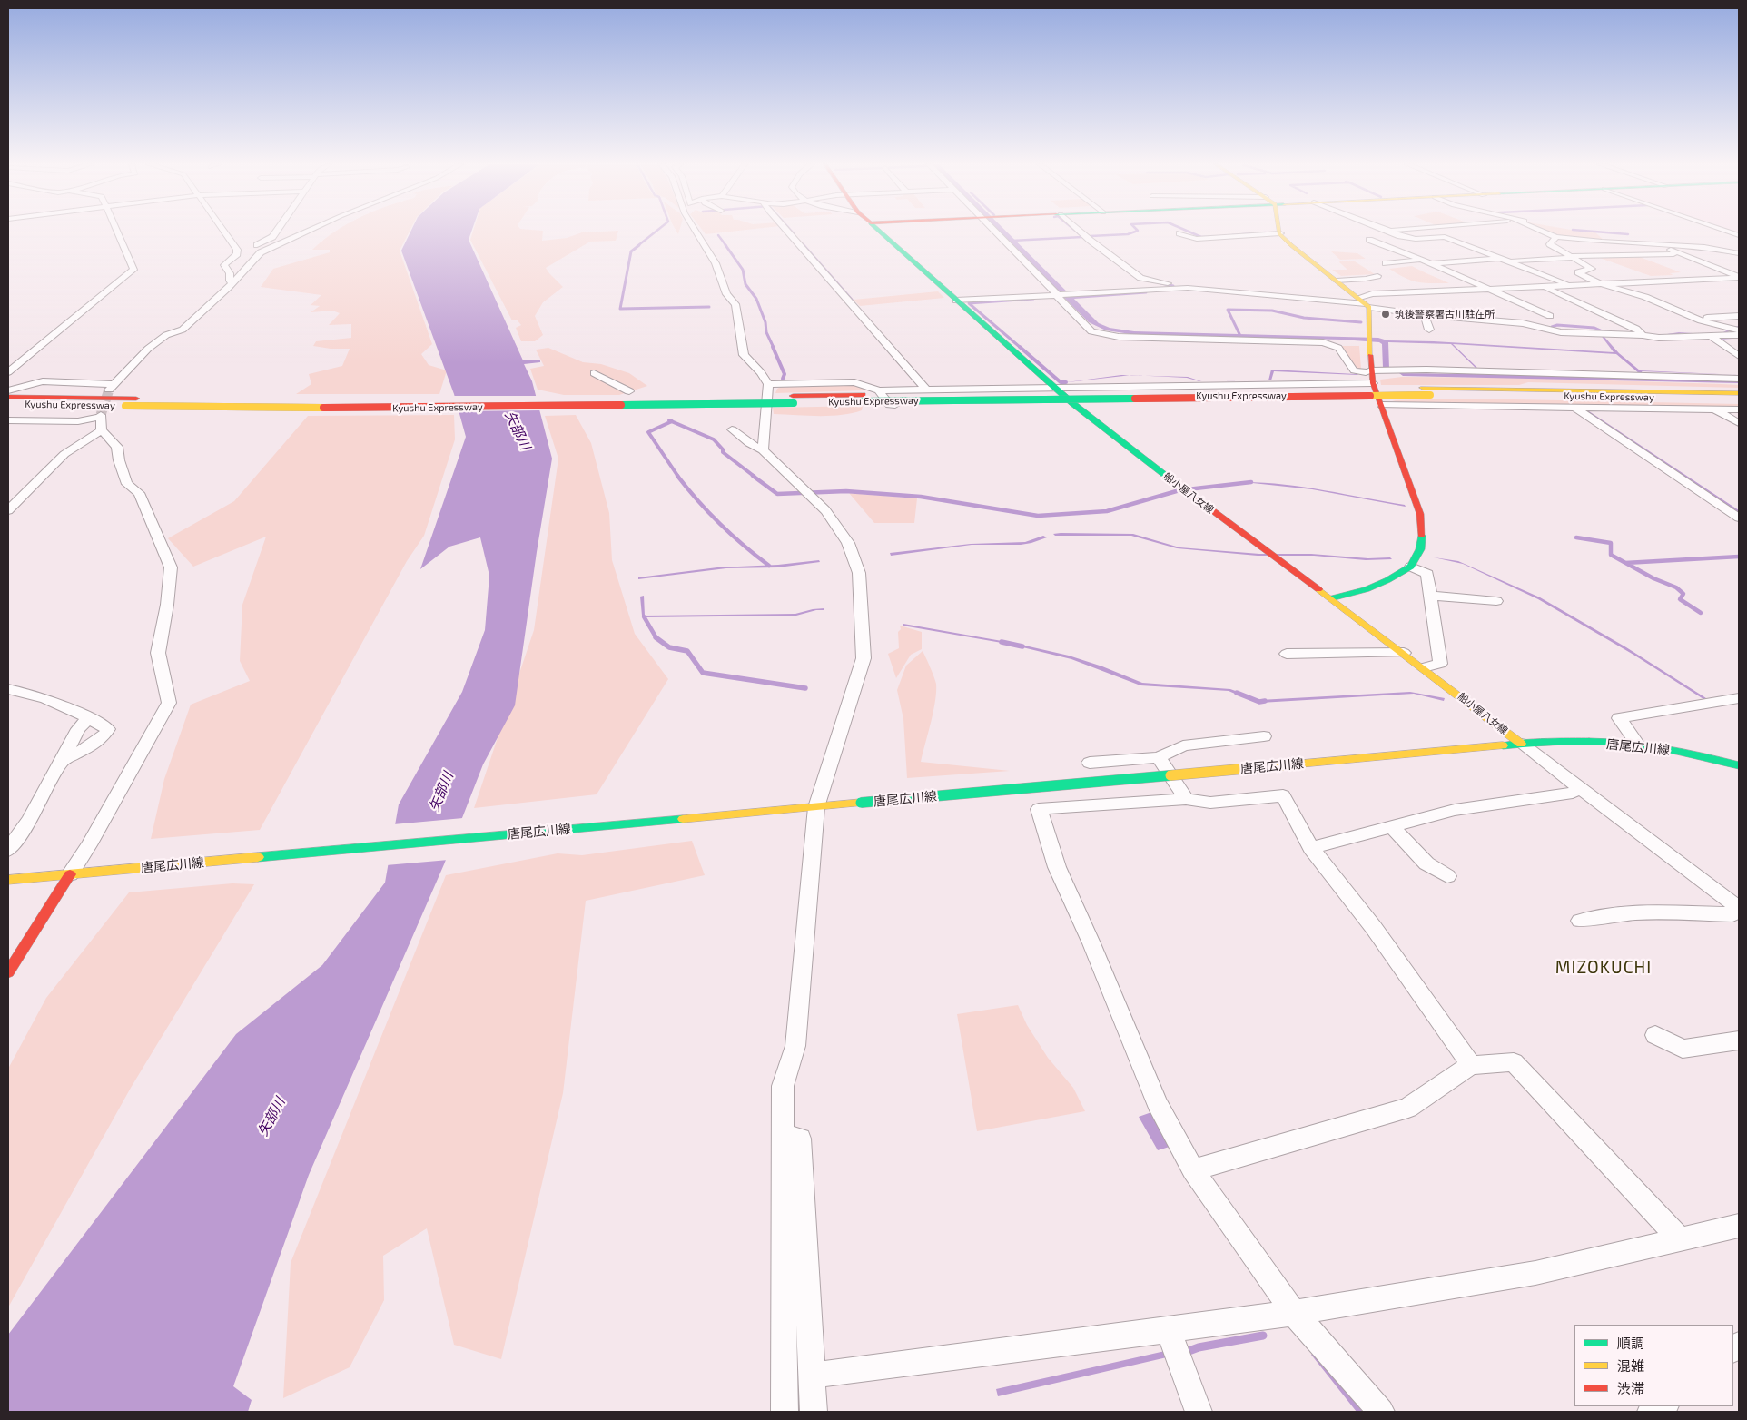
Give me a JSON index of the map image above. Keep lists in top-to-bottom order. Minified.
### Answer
{"streets":{"main road":["Kyushu Expressway","船小屋八女線","唐尾広川線"]},"crossings":[["船小屋八女線","唐尾広川線"]],"districts":["MIZOKUCHI"],"water":["矢部川"],"places":["筑後警察署古川駐在所"],"legend":["順調","混雑","渋滞"]}
